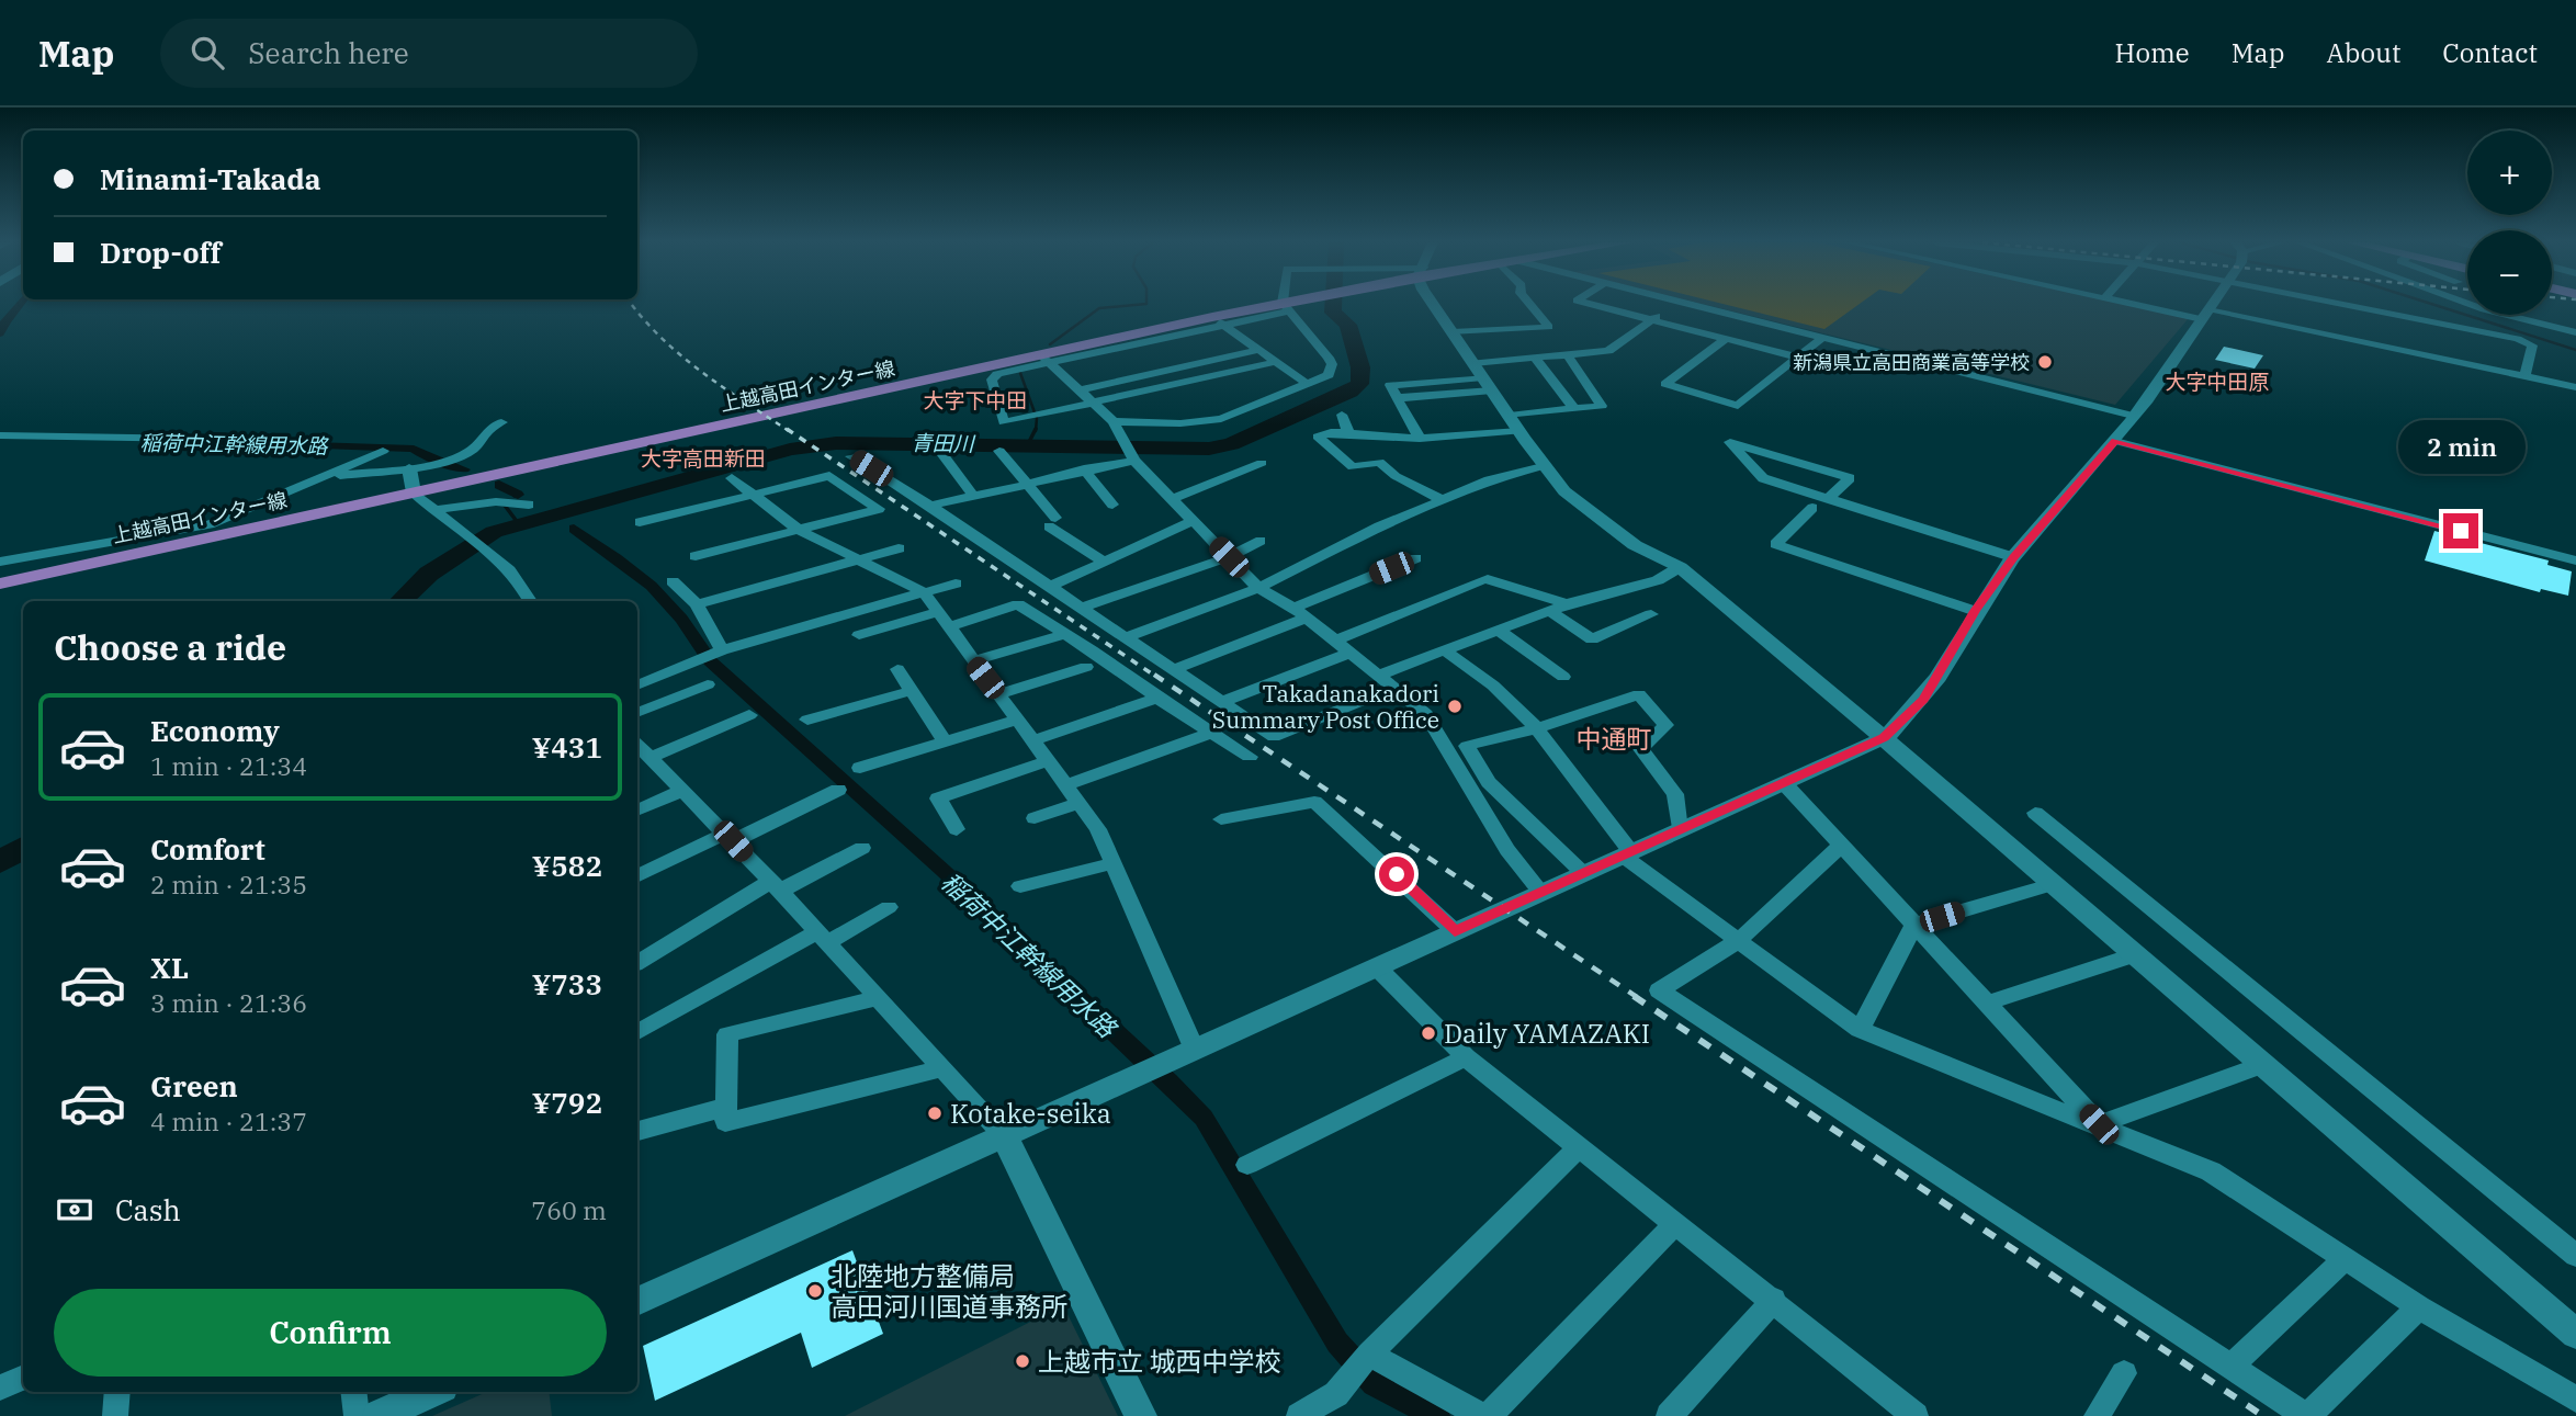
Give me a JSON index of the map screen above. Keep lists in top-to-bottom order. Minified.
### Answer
{"streets":{"main road":["上越高田インター線"]},"districts":["大字中田原","大字下中田","大字高田新田","中通町"],"water":["青田川","稲荷中江幹線用水路"],"places":["新潟県立高田商業高等学校","Takadanakadori Summary Post Office","Daily YAMAZAKI","Kotake-seika","北陸地方整備局 高田河川国道事務所","上越市立 城西中学校"],"page":{"header":"Map","search":"Search here","nav":["Home","Map","About","Contact"],"map_buttons":["+","−"],"banner":["Minami-Takada","Drop-off"],"bubble":"2 min","heading":"Choose a ride","list":[{"name":"Economy","note":"1 min · 21:34","value":"¥431"},{"name":"Comfort","note":"2 min · 21:35","value":"¥582"},{"name":"XL","note":"3 min · 21:36","value":"¥733"},{"name":"Green","note":"4 min · 21:37","value":"¥792"}],"pay":["Cash","760 m"],"buttons":"Confirm"}}
